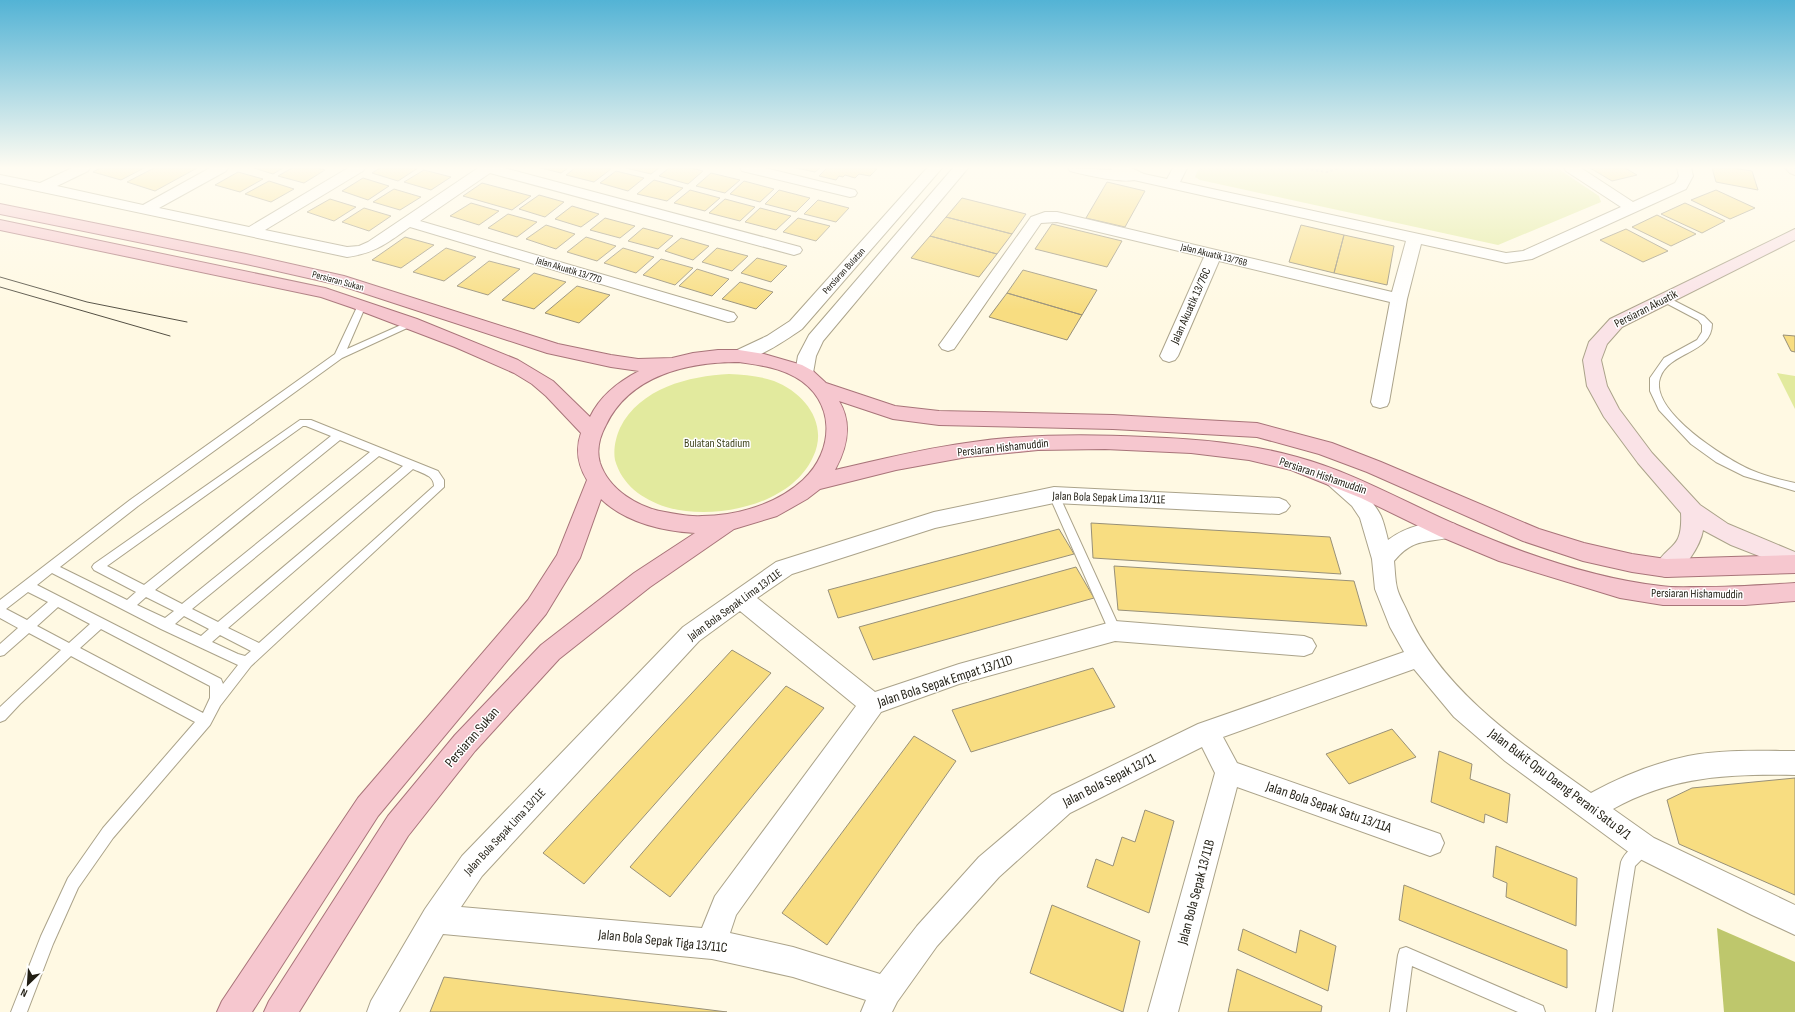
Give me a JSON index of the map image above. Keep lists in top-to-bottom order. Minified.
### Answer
{"streets":{"main road":["Persiaran Sukan","Persiaran Hishamuddin"],"street":["Jalan Akuatik 13/76B","Jalan Akuatik 13/77D","Persiaran Bulatan","Jalan Akuatik 13/76C","Persiaran Akuatik","Jalan Bola Sepak Lima 13/11E","Jalan Bola Sepak Empat 13/11D","Jalan Bola Sepak 13/11","Jalan Bukit Opu Daeng Perani Satu 9/1","Jalan Bola Sepak Satu 13/11A","Jalan Bola Sepak 13/11B","Jalan Bola Sepak Tiga 13/11C"]},"crossings":[["Jalan Akuatik 13/76B","Jalan Akuatik 13/76C"],["Persiaran Akuatik","Persiaran Hishamuddin"],["Persiaran Hishamuddin","Jalan Bukit Opu Daeng Perani Satu 9/1"],["Jalan Bola Sepak Lima 13/11E","Jalan Bola Sepak Tiga 13/11C"],["Jalan Bola Sepak Empat 13/11D","Jalan Bola Sepak Tiga 13/11C"],["Jalan Bola Sepak 13/11","Jalan Bukit Opu Daeng Perani Satu 9/1"],["Jalan Bola Sepak 13/11","Jalan Bola Sepak Tiga 13/11C"],["Jalan Bola Sepak Satu 13/11A","Jalan Bola Sepak 13/11B"]],"parks":["Bulatan Stadium"],"north":"bottom left"}
